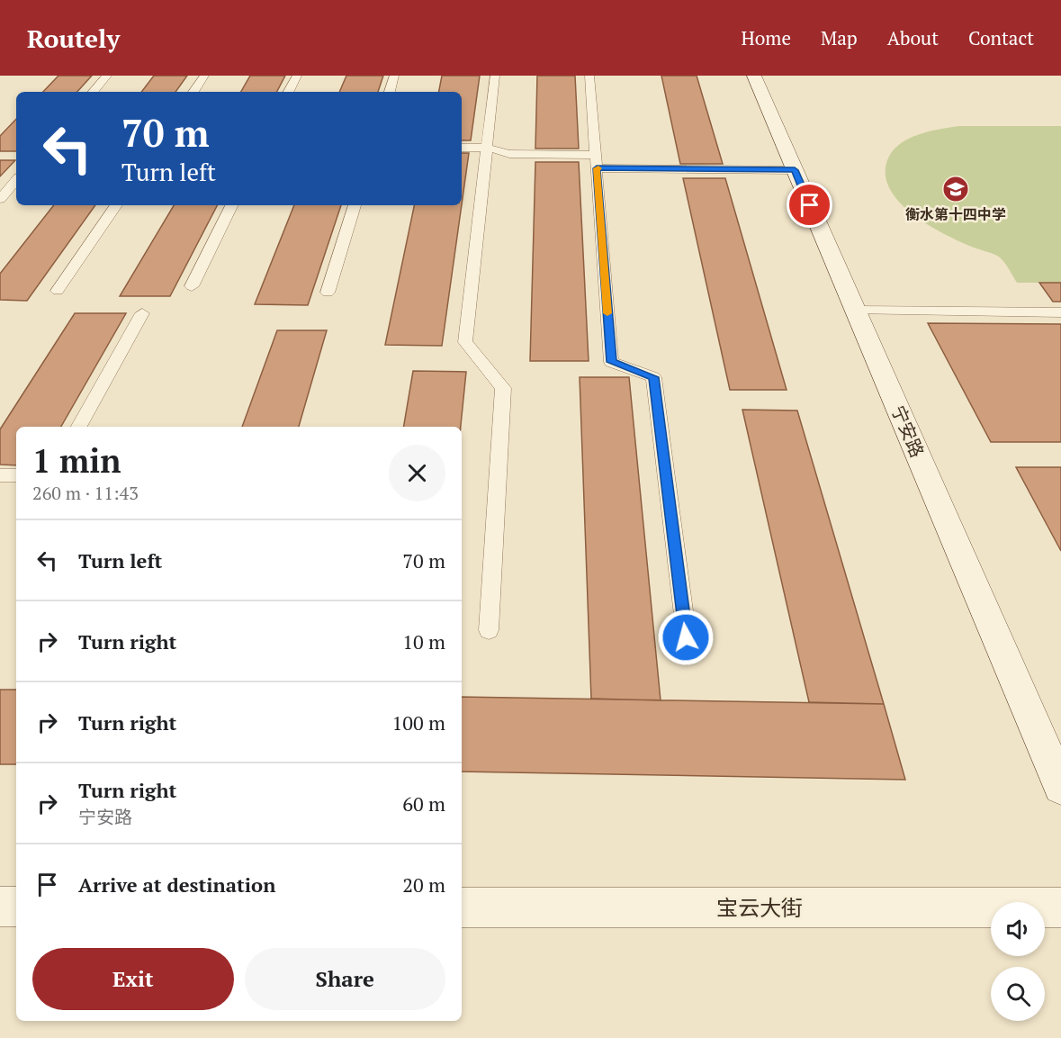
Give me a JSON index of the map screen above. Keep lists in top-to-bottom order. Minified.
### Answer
{"streets":{"street":["宁安路","宝云大街"]},"places":{"school or university":["衡水第十四中学"]},"page":{"header":"Routely","nav":["Home","Map","About","Contact"],"turn":["70 m","Turn left"],"heading":["1 min","260 m · 11:43"],"list":[{"name":"Turn left","value":"70 m"},{"name":"Turn right","value":"10 m"},{"name":"Turn right","value":"100 m"},{"name":"Turn right","note":"宁安路","value":"60 m"},{"name":"Arrive at destination","value":"20 m"}],"buttons":["Exit","Share"]}}
